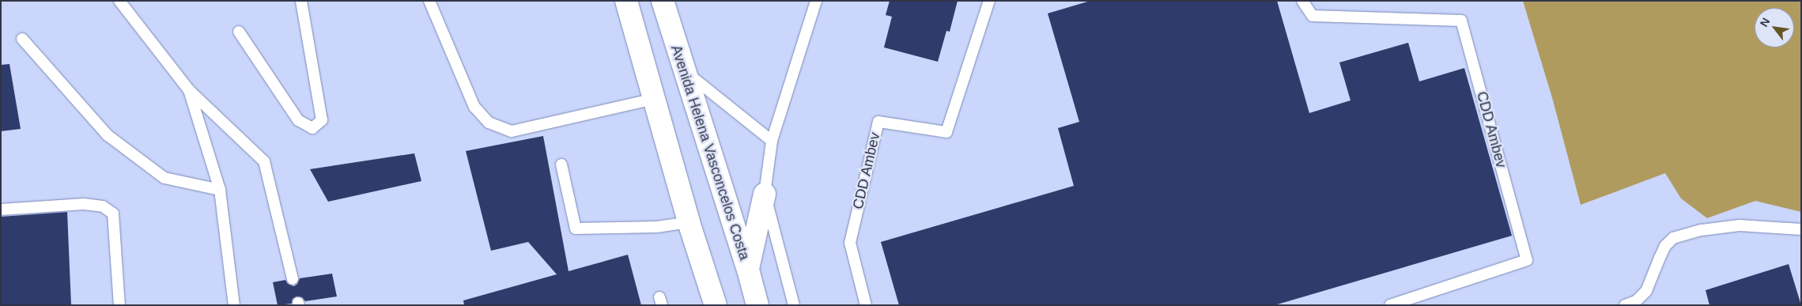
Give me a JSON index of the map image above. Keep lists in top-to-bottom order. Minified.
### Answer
{"streets":{"highway":["Avenida Helena Vasconcelos Costa"],"lane":["CDD Ambev"]},"north":"top left"}
